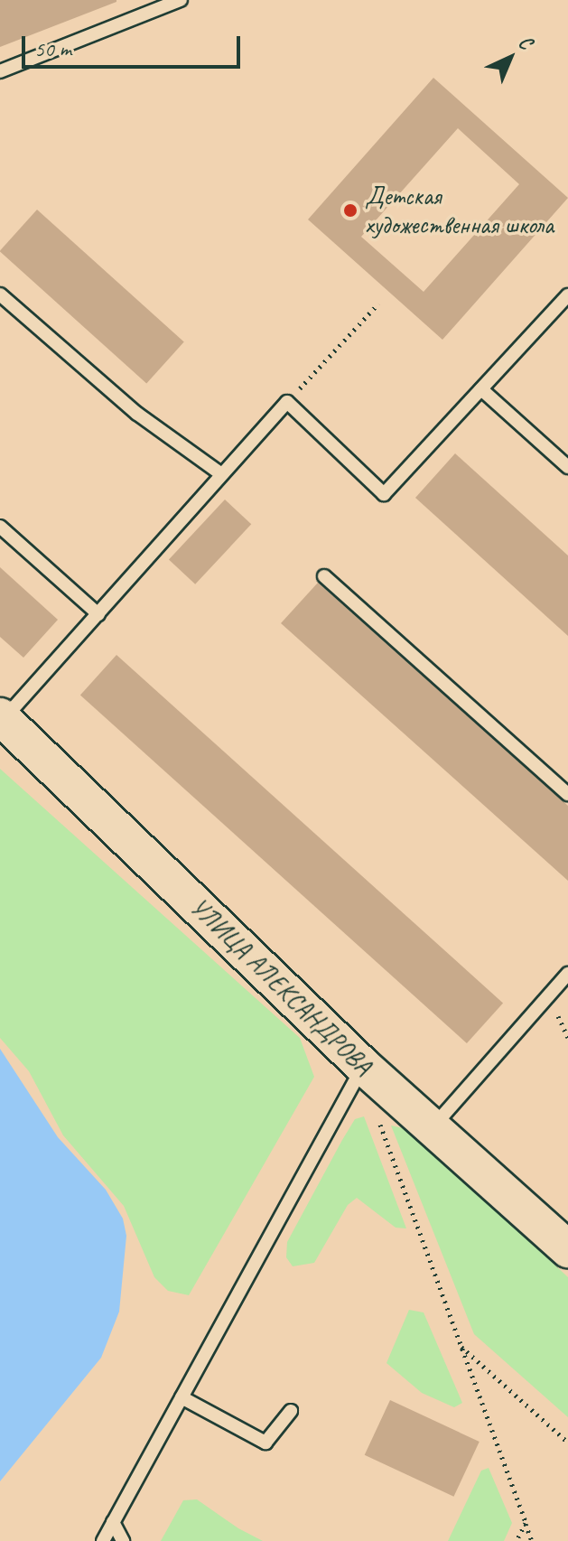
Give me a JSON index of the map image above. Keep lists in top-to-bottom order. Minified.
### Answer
{"streets":{"street":["УЛИЦА АЛЕКСАНДРОВА"]},"places":["Детская художественная школа"],"scale_bar":"50 m","north":"top right"}
